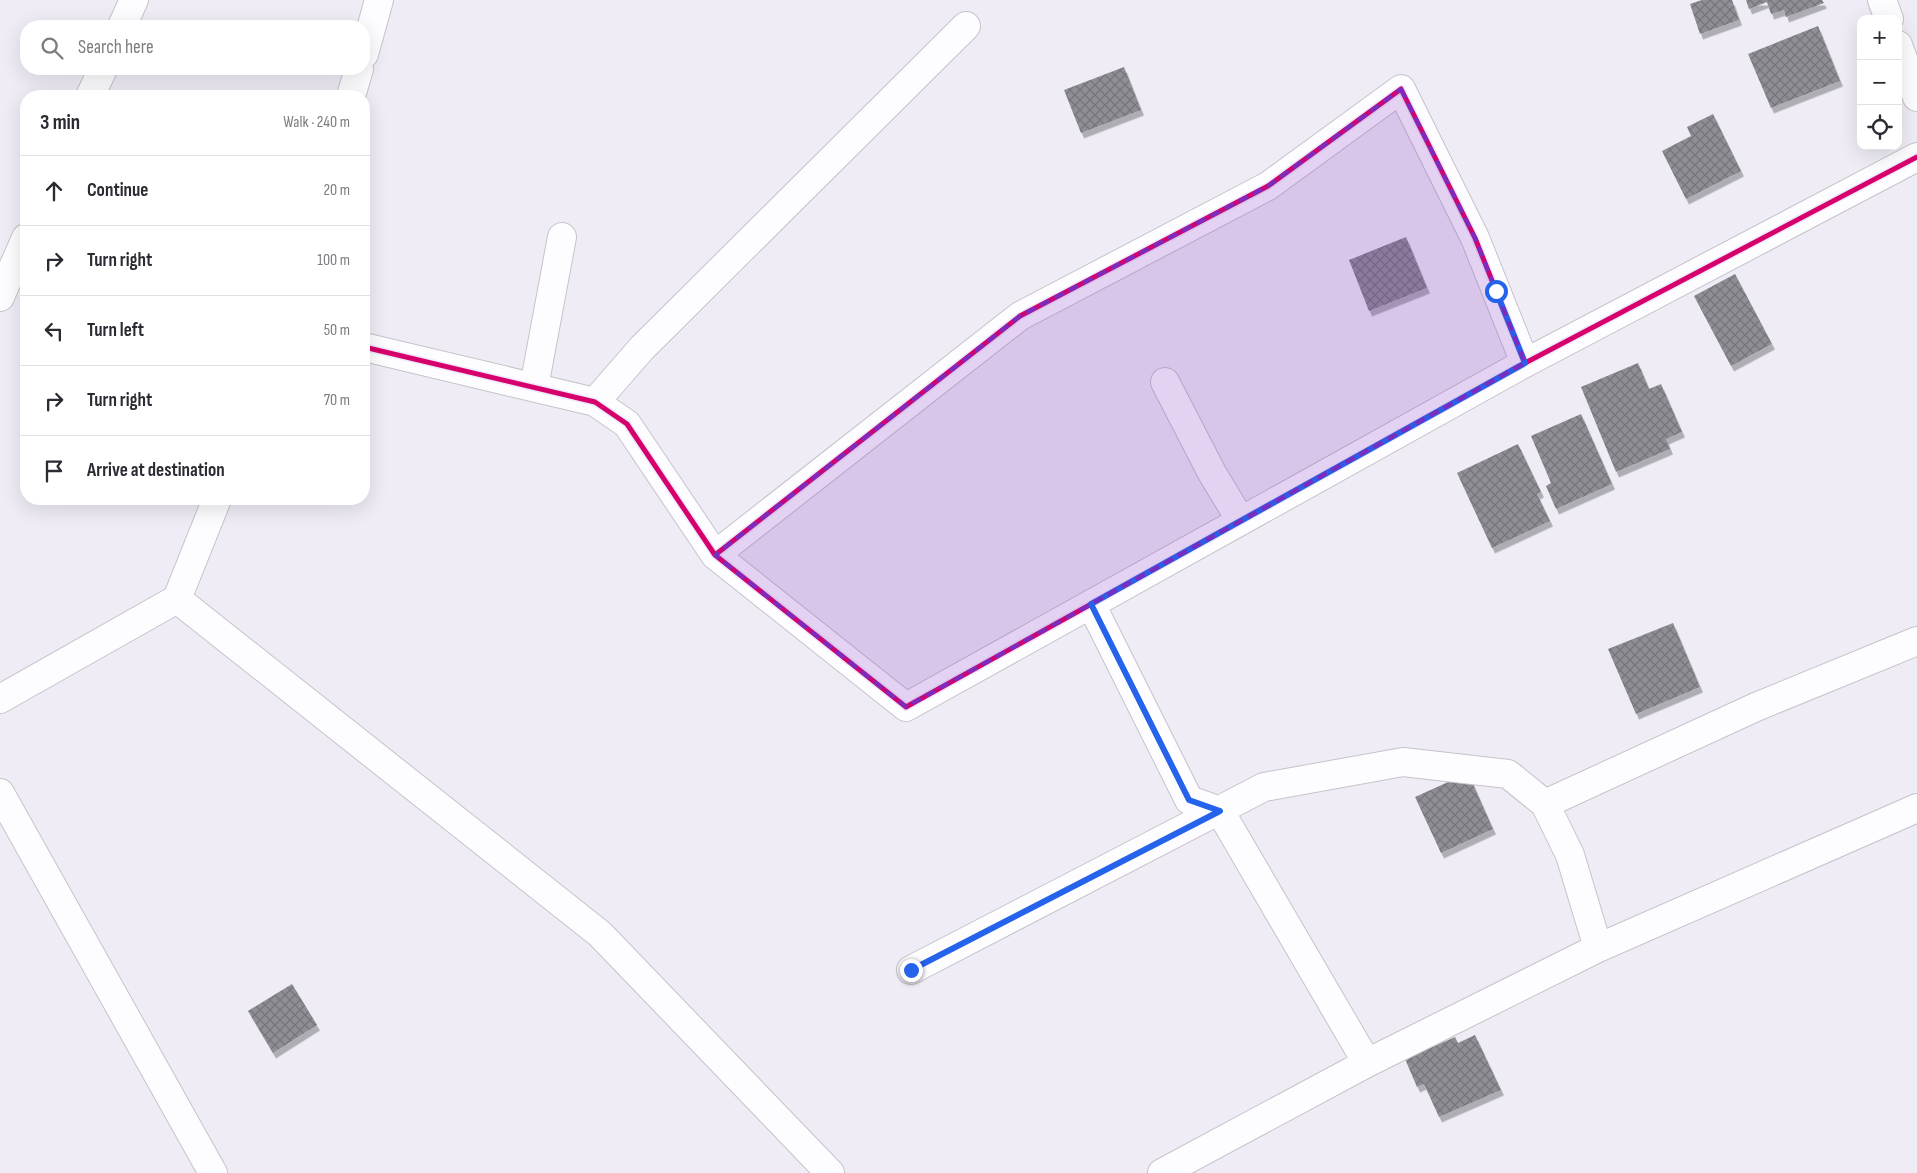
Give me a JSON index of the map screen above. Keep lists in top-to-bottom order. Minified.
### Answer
{"page":{"map_buttons":["+","−"],"search":"Search here","heading":["3 min","Walk · 240 m"],"list":[["Continue","20 m"],["Turn right","100 m"],["Turn left","50 m"],["Turn right","70 m"],"Arrive at destination"]}}
